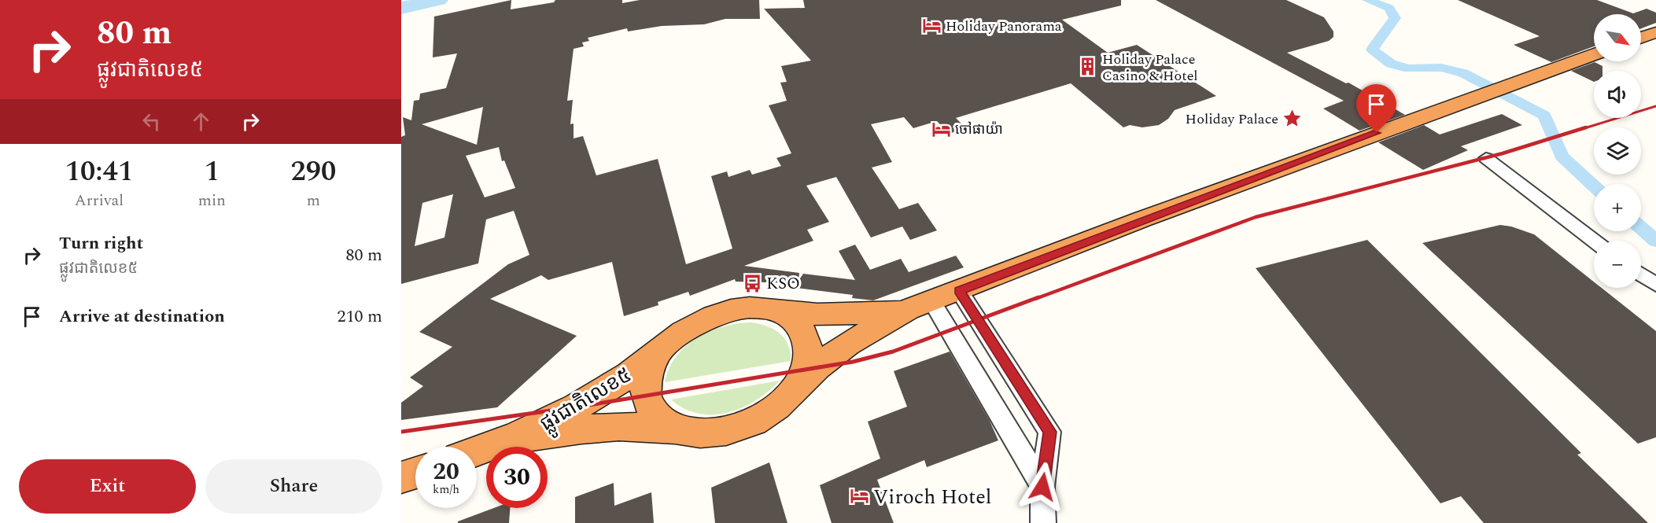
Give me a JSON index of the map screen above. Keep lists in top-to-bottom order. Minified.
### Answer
{"streets":{"highway":["ផ្លូវជាតិលេខ៥"]},"places":{"hotel":["Holiday Panorama","ចៅផាយ៉ា","Viroch Hotel"],"building":["Holiday Palace Casino & Hotel"],"place":["Holiday Palace"],"bus stop":["KSO"]},"north":"bottom right","page":{"turn":["80 m","ផ្លូវជាតិលេខ៥"],"map_buttons":["+","−"],"eta":["10:41","Arrival","1","min","290","m"],"list":[{"name":"Turn right","note":"ផ្លូវជាតិលេខ៥","value":"80 m"},{"name":"Arrive at destination","value":"210 m"}],"speed":"20 km/h","limit":"30","buttons":["Exit","Share"]}}
